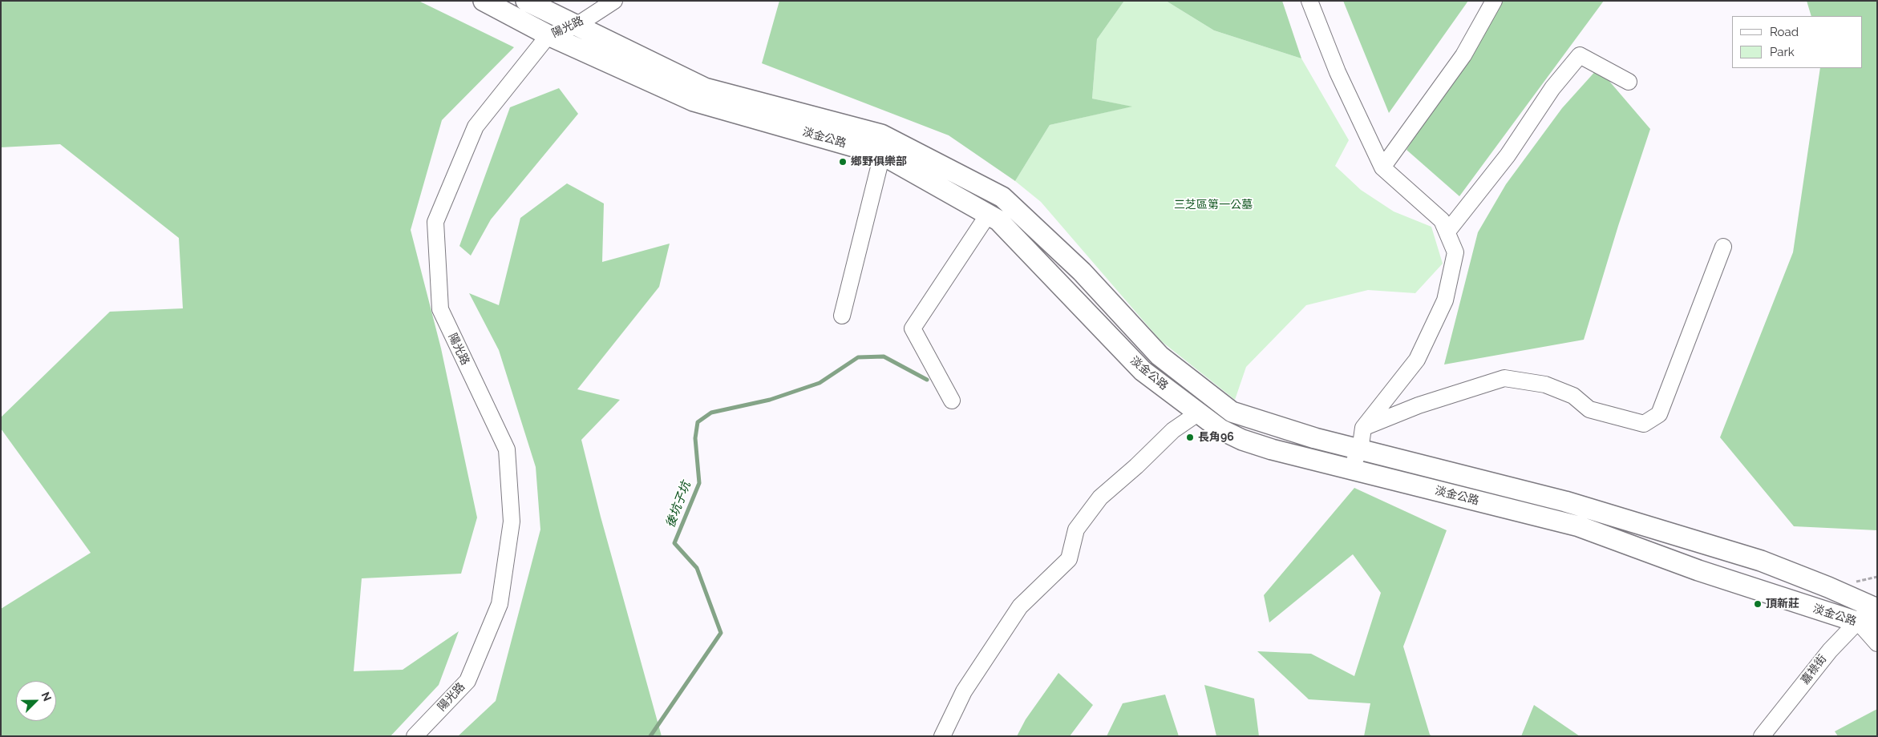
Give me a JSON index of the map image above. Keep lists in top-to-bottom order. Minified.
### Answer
{"streets":{"main road":["淡金公路"],"street":["陽光路","嘉祿街"]},"crossings":[["陽光路","淡金公路"],["淡金公路","嘉祿街"]],"water":["後坑子坑"],"parks":["三芝區第一公墓"],"places":["鄉野俱樂部","長角96","頂新莊"],"legend":["Road","Park"],"north":"top right"}
